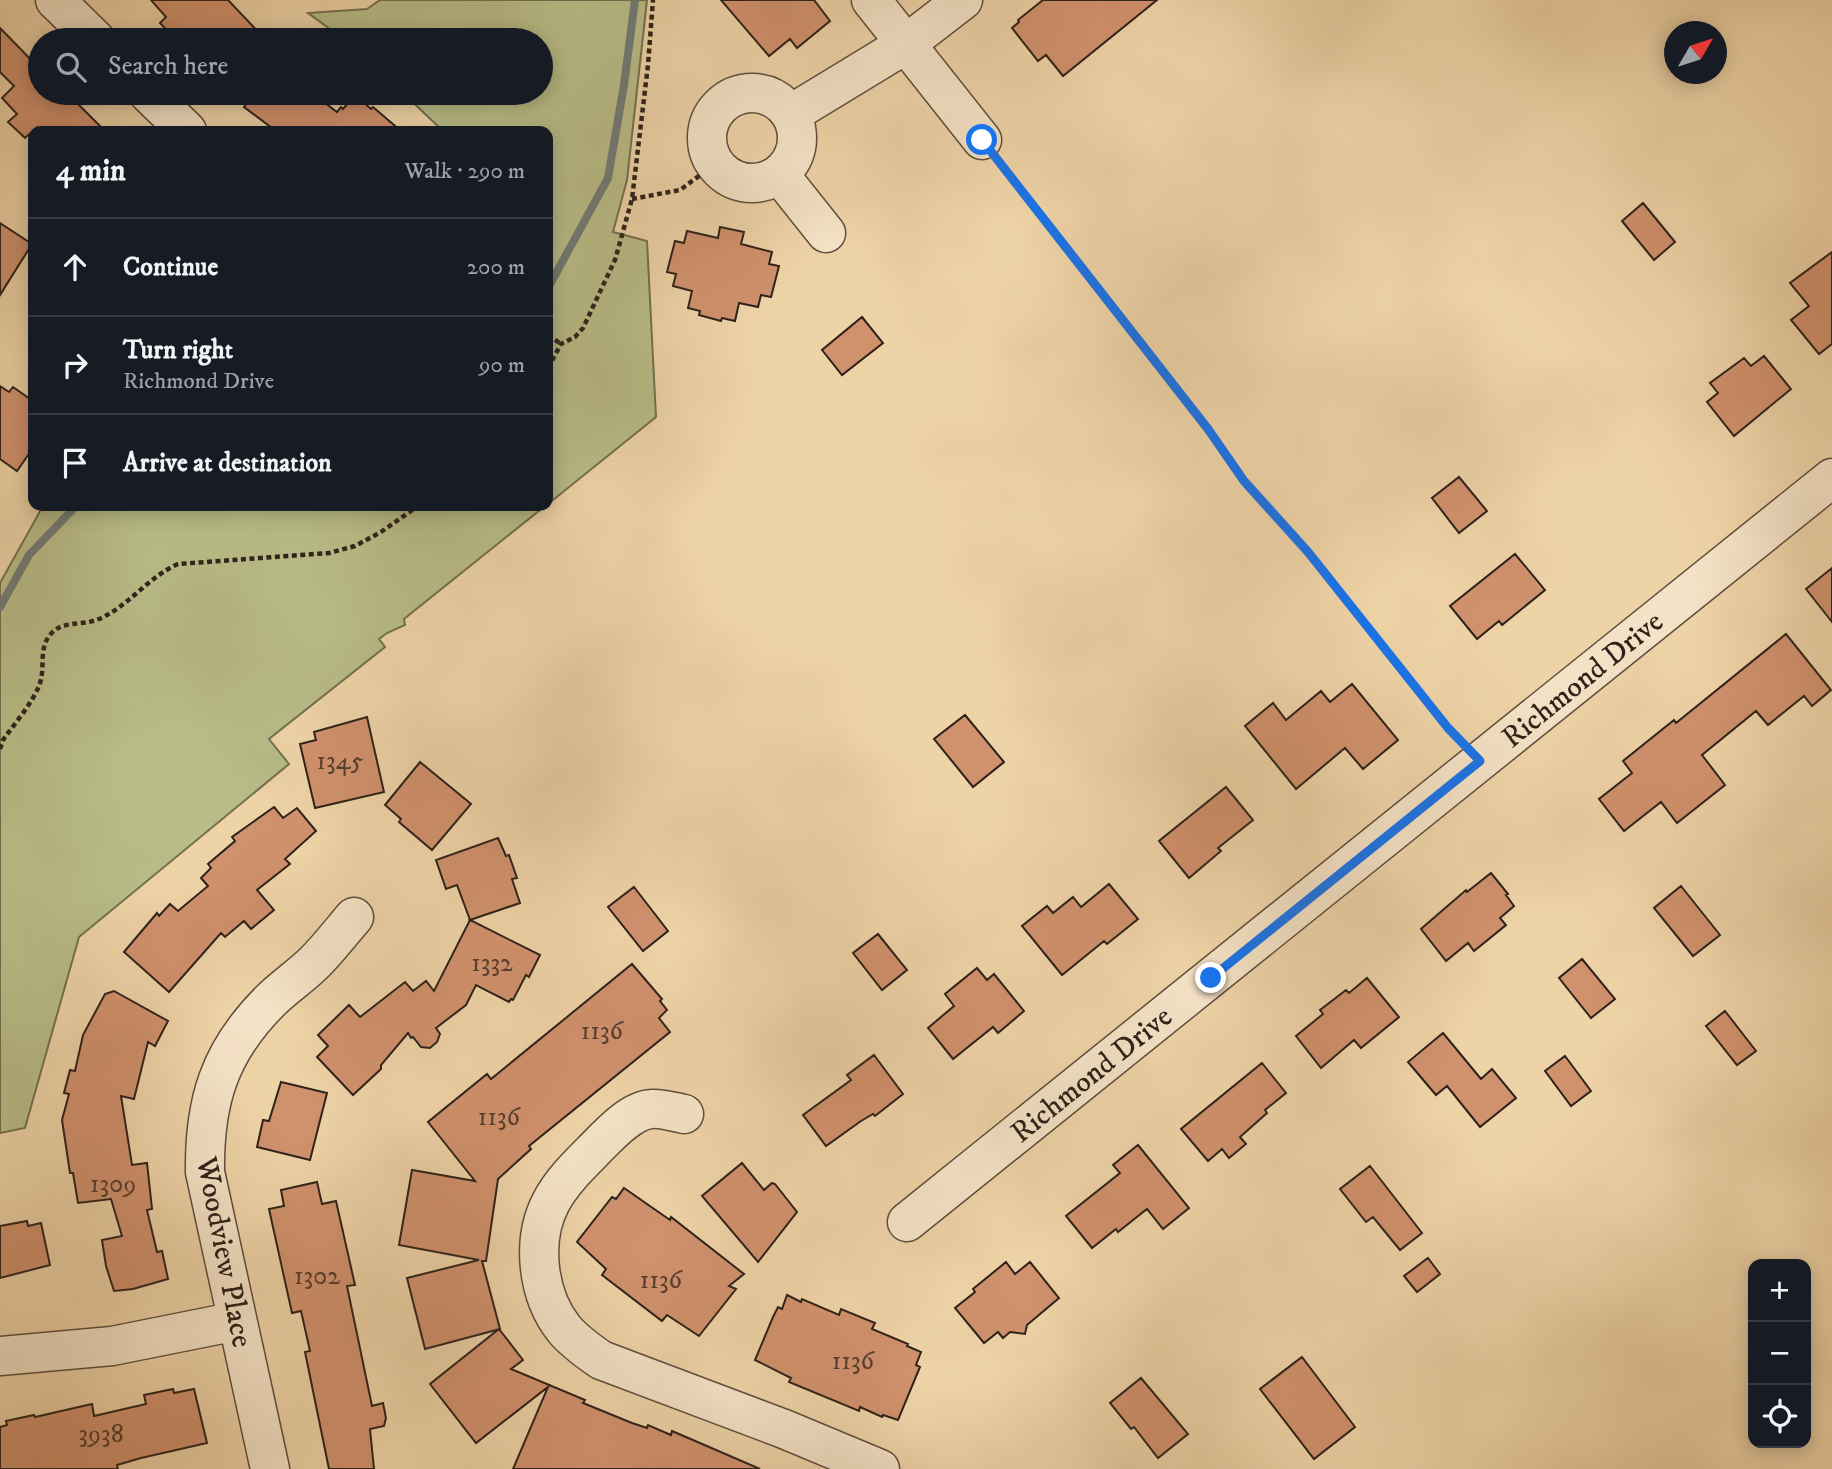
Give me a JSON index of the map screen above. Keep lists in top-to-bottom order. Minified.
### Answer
{"streets":{"street":["Richmond Drive","Woodview Place"]},"house_numbers":["1345","1332","1136","1136","1309","1302","1136","1136","3938"],"north":"top right","page":{"search":"Search here","heading":["4 min","Walk · 290 m"],"list":[["Continue","200 m"],["Turn right","Richmond Drive","90 m"],"Arrive at destination"],"map_buttons":["+","−"]}}
